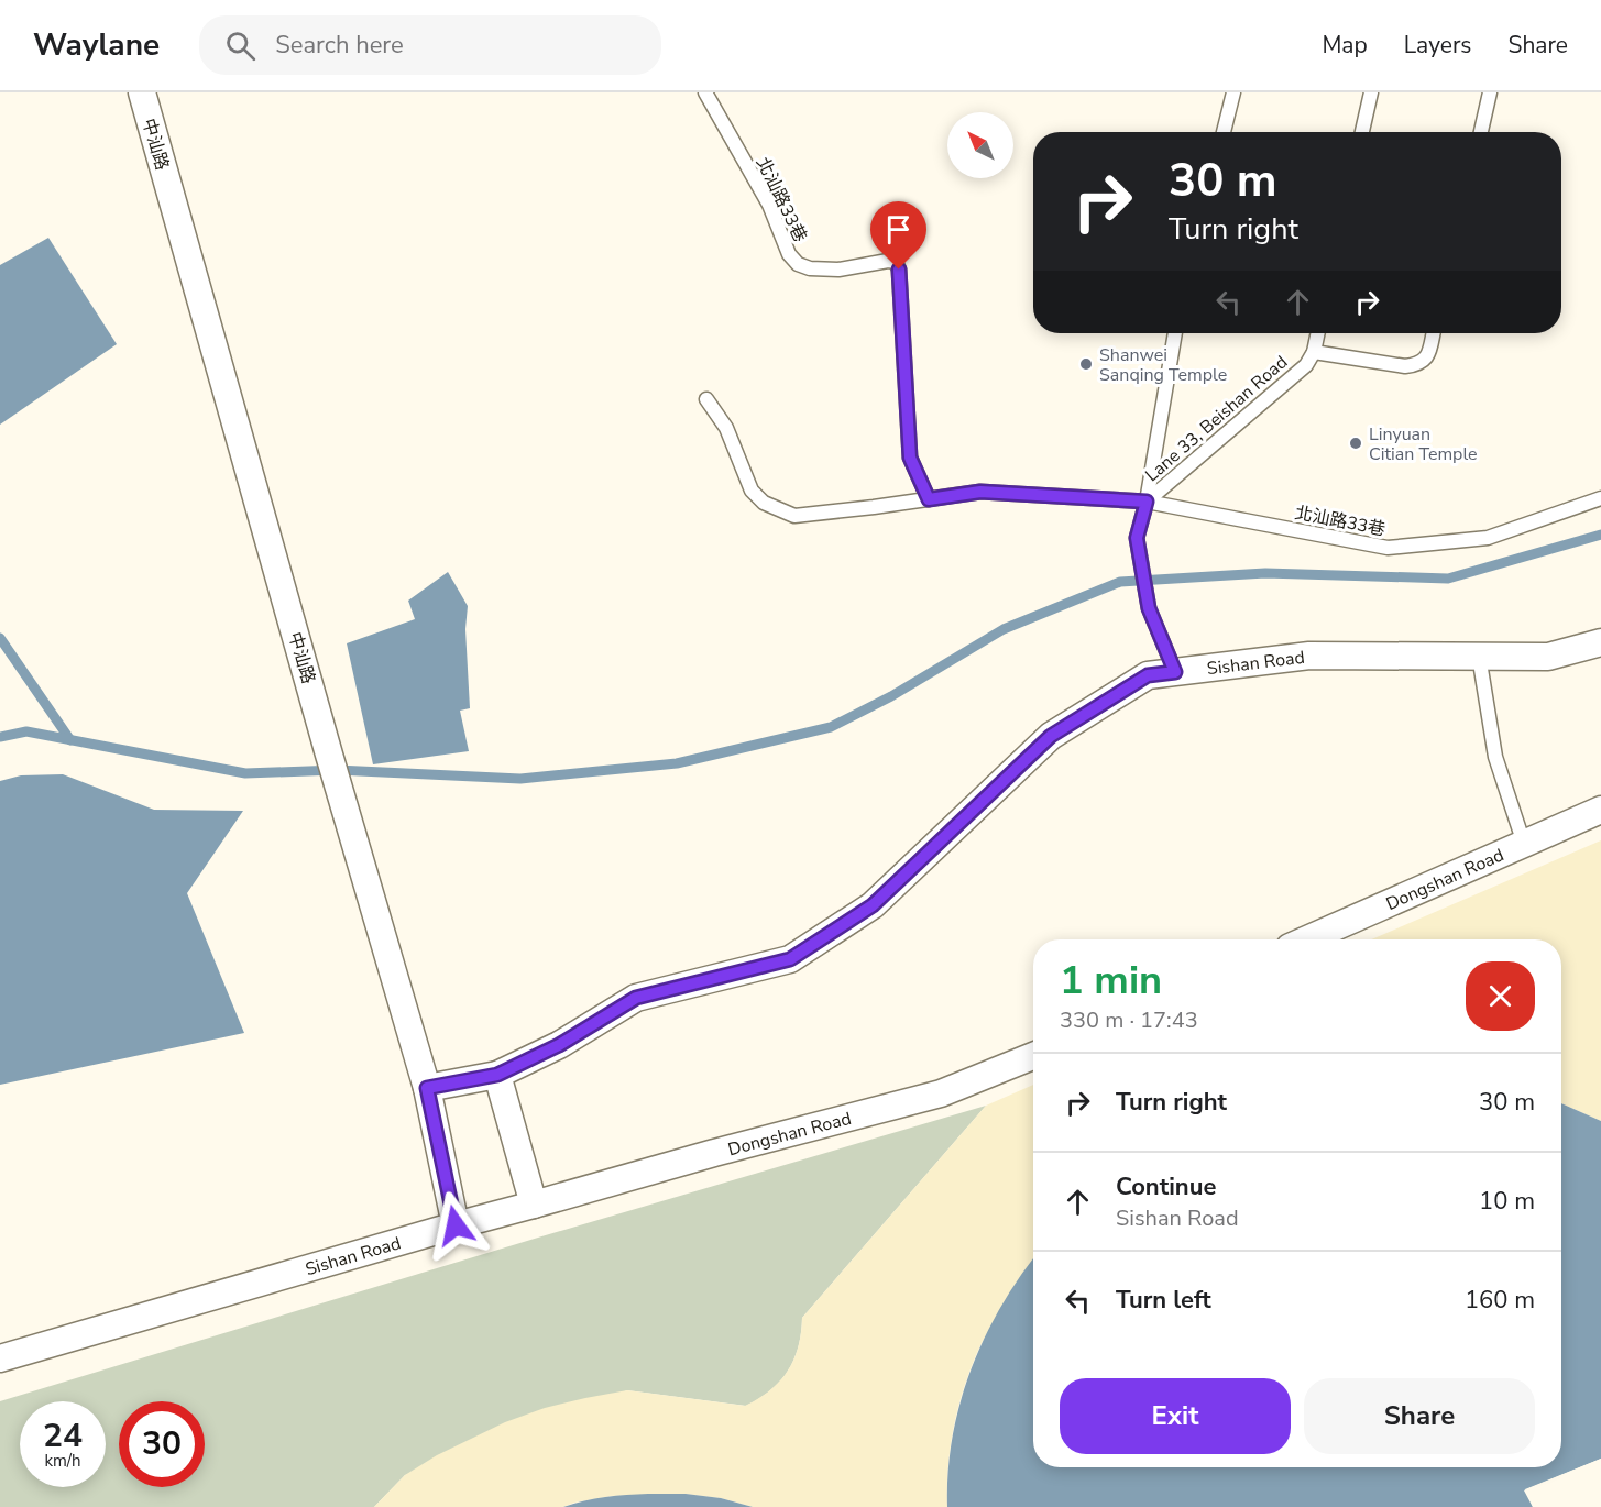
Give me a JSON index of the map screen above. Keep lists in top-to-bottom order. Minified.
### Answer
{"streets":{"street":["中汕路","Sishan Road","Dongshan Road"],"lane":["北汕路33巷","Lane 33, Beishan Road"]},"crossings":[["中汕路","Sishan Road"],["北汕路33巷","Lane 33, Beishan Road"],["Lane 33, Beishan Road","Sishan Road"],["Sishan Road","Dongshan Road"]],"places":["Shanwei Sanqing Temple","Linyuan Citian Temple"],"north":"top left","page":{"header":"Waylane","search":"Search here","nav":["Map","Layers","Share"],"turn":["30 m","Turn right"],"heading":["1 min","330 m · 17:43"],"list":[{"name":"Turn right","value":"30 m"},{"name":"Continue","note":"Sishan Road","value":"10 m"},{"name":"Turn left","value":"160 m"}],"buttons":["Exit","Share"],"speed":"24 km/h","limit":"30"}}
